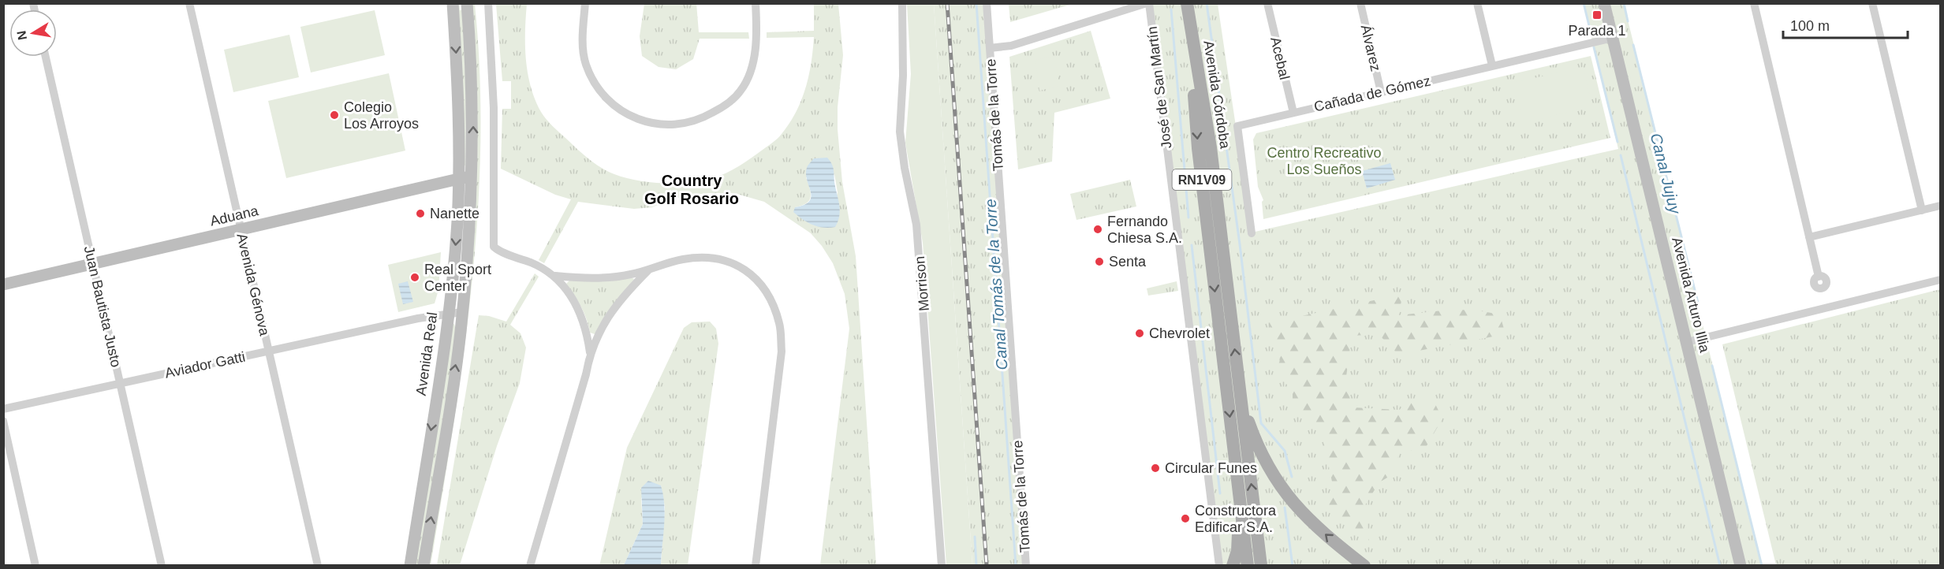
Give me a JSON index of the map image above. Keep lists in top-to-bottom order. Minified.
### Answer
{"streets":{"main road":["Avenida Córdoba","RN1V09","Aduana","Avenida Arturo Illia","Avenida Real"],"street":["Álvarez","Acebal","José de San Martín","Cañada de Gómez","Tomás de la Torre","Morrison","Avenida Génova","Juan Bautista Justo","Aviador Gatti"]},"crossings":[["Álvarez","Cañada de Gómez"],["Acebal","Cañada de Gómez"],["Cañada de Gómez","Avenida Arturo Illia"],["Aduana","Avenida Génova"],["Aduana","Juan Bautista Justo"],["Aduana","Avenida Real"],["Avenida Génova","Aviador Gatti"],["Juan Bautista Justo","Aviador Gatti"],["Avenida Real","Aviador Gatti"]],"districts":["Country Golf Rosario"],"water":["Canal Jujuy","Canal Tomás de la Torre"],"parks":["Centro Recreativo Los Sueños"],"places":{"transit":["Parada 1"],"other":["Colegio Los Arroyos","Nanette","Fernando Chiesa S.A.","Senta","Real Sport Center","Chevrolet","Circular Funes","Constructora Edificar S.A."]},"scale_bar":"100 m","north":"left"}
